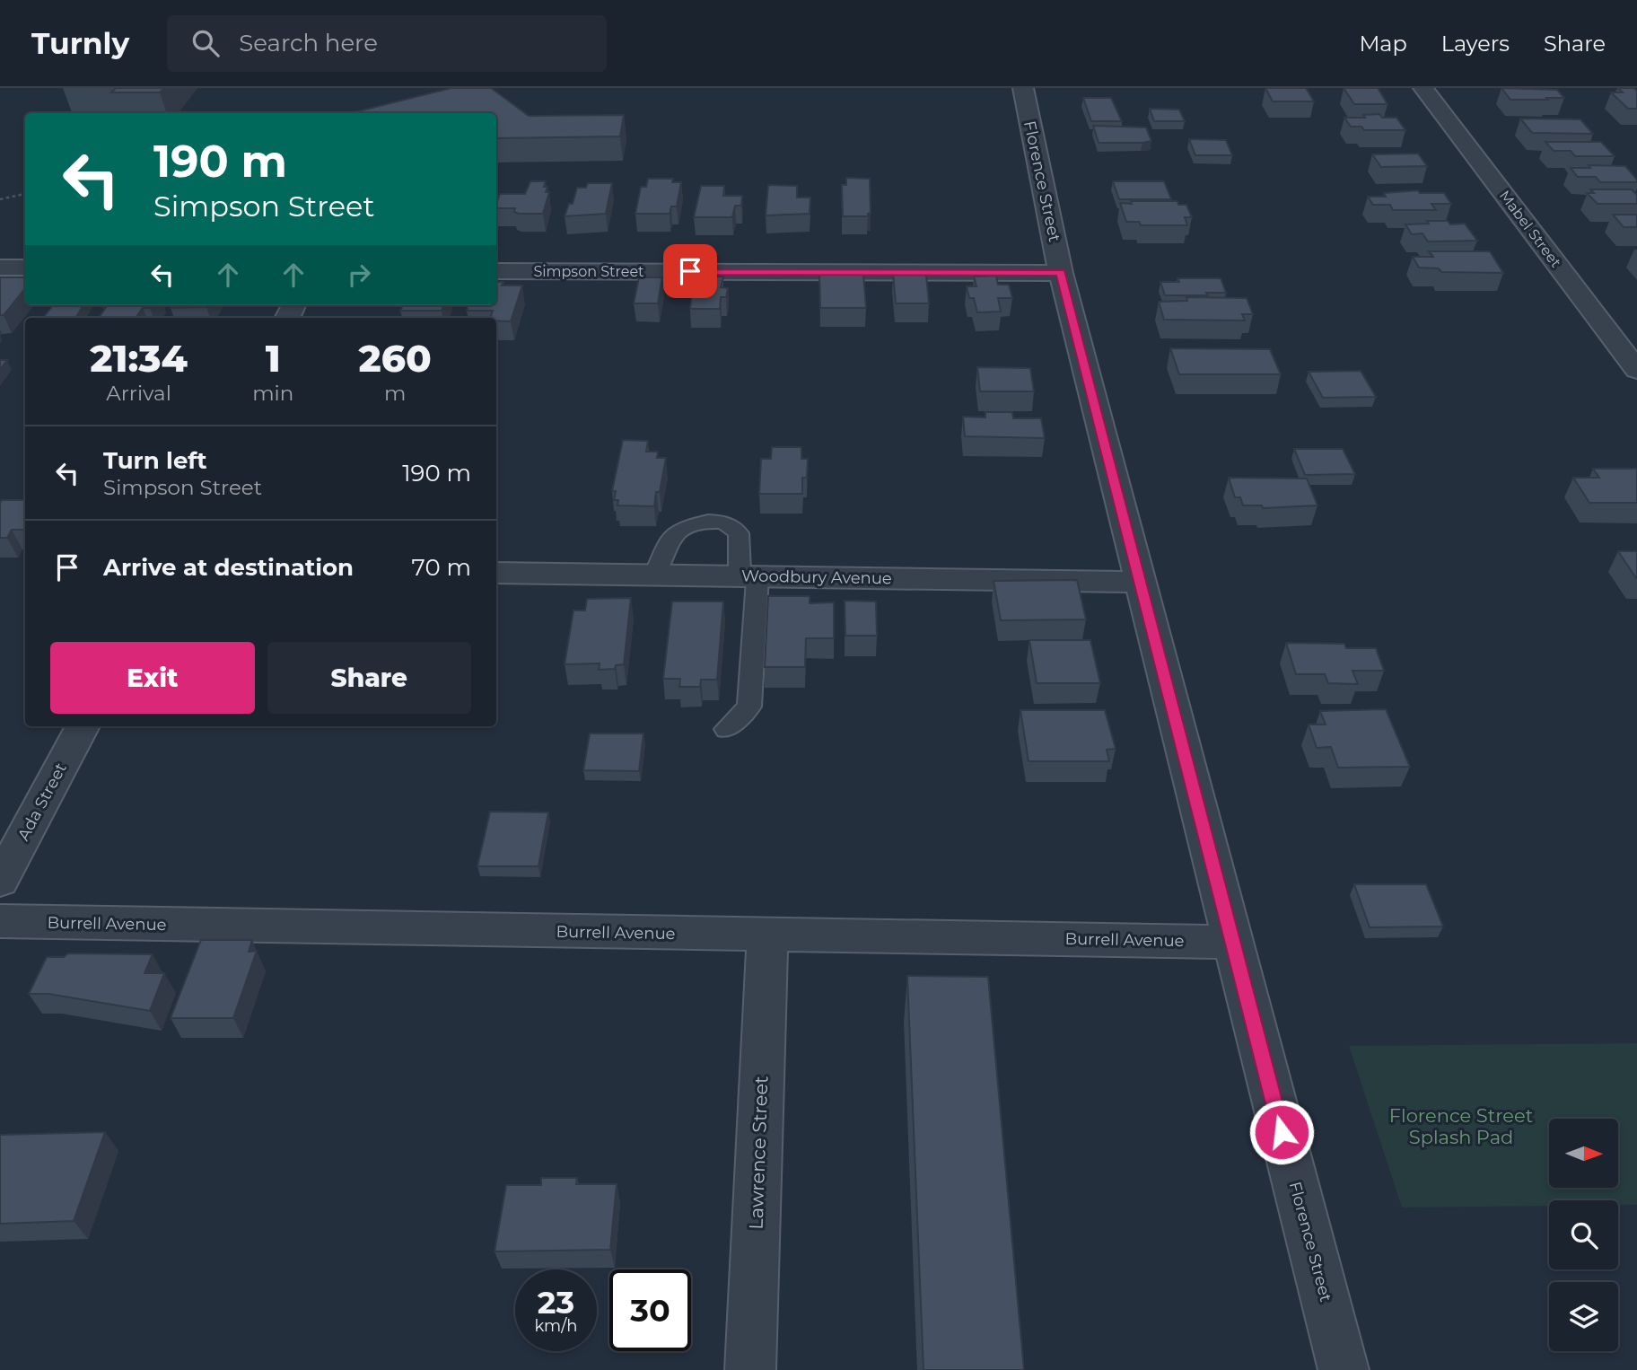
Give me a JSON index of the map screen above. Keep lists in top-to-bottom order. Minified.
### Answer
{"streets":{"street":["Florence Street","Mabel Street","Simpson Street","Woodbury Avenue","Ada Street","Burrell Avenue","Lawrence Street"]},"crossings":[["Florence Street","Simpson Street"],["Florence Street","Woodbury Avenue"],["Florence Street","Burrell Avenue"],["Burrell Avenue","Lawrence Street"]],"parks":["Florence Street Splash Pad"],"north":"right","page":{"header":"Turnly","search":"Search here","nav":["Map","Layers","Share"],"turn":["190 m","Simpson Street"],"eta":["21:34","Arrival","1","min","260","m"],"list":[{"name":"Turn left","note":"Simpson Street","value":"190 m"},{"name":"Arrive at destination","value":"70 m"}],"buttons":["Exit","Share"],"speed":"23 km/h","limit":"30"}}
